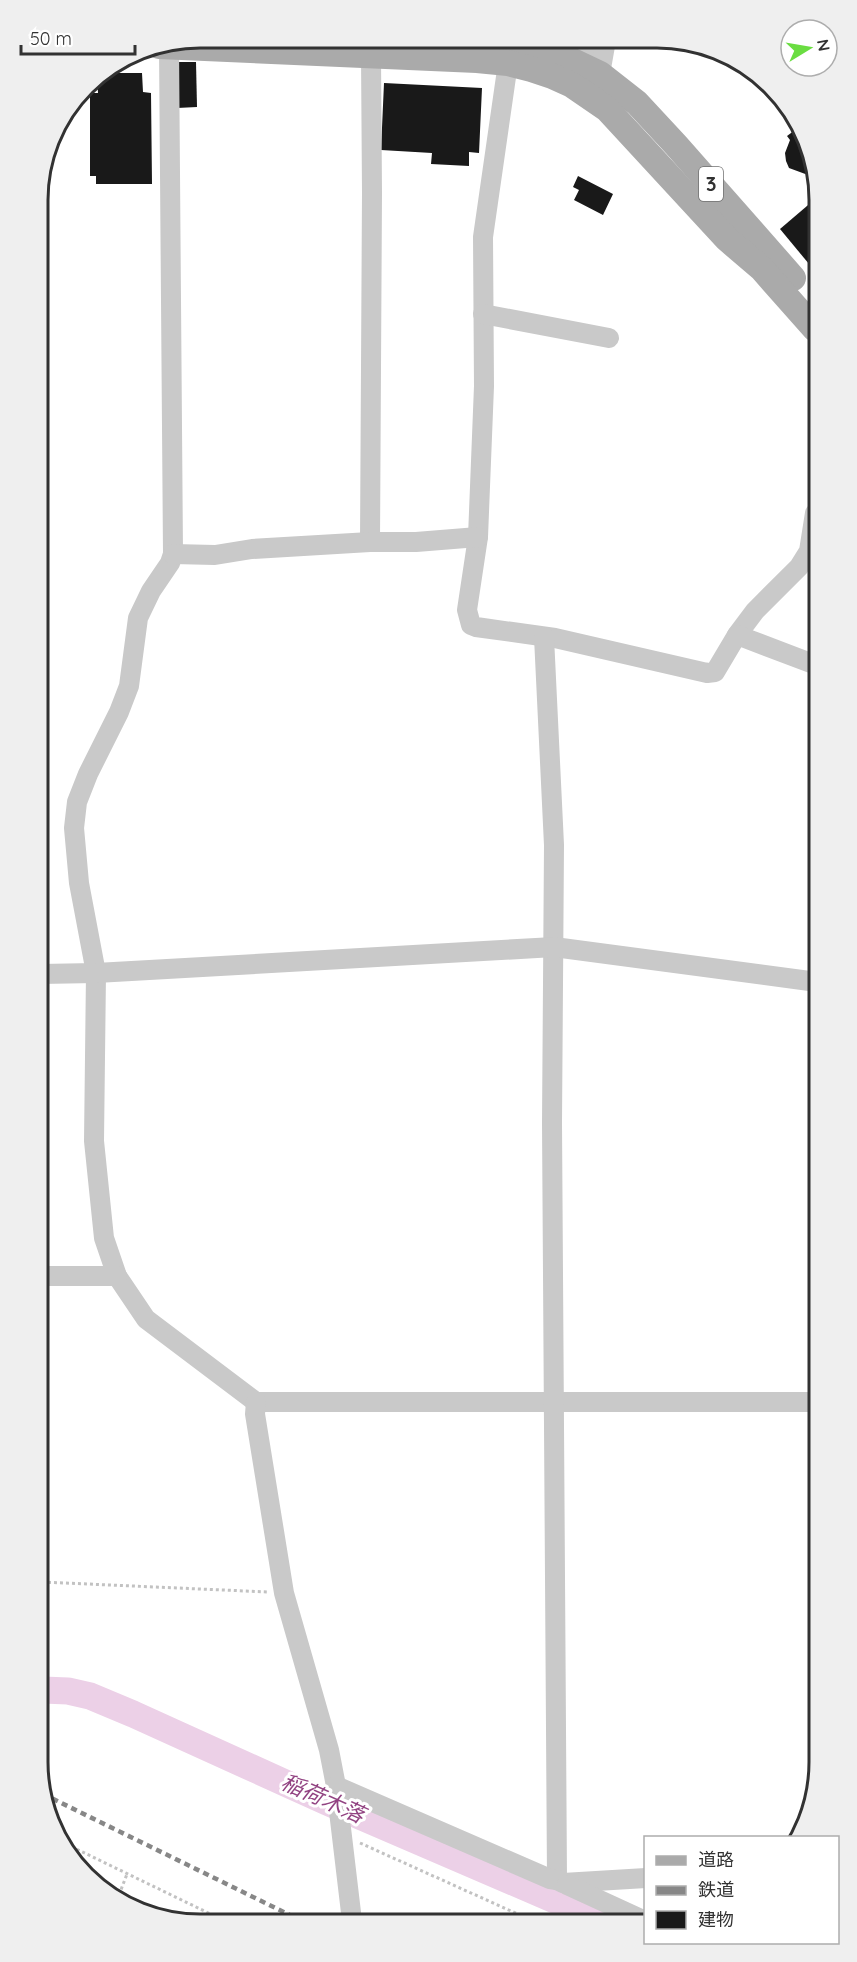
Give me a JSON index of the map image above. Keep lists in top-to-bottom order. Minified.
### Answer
{"streets":{"main road":["3"]},"water":["稲荷木落"],"legend":["道路","鉄道","建物"],"scale_bar":"50 m","north":"right"}
